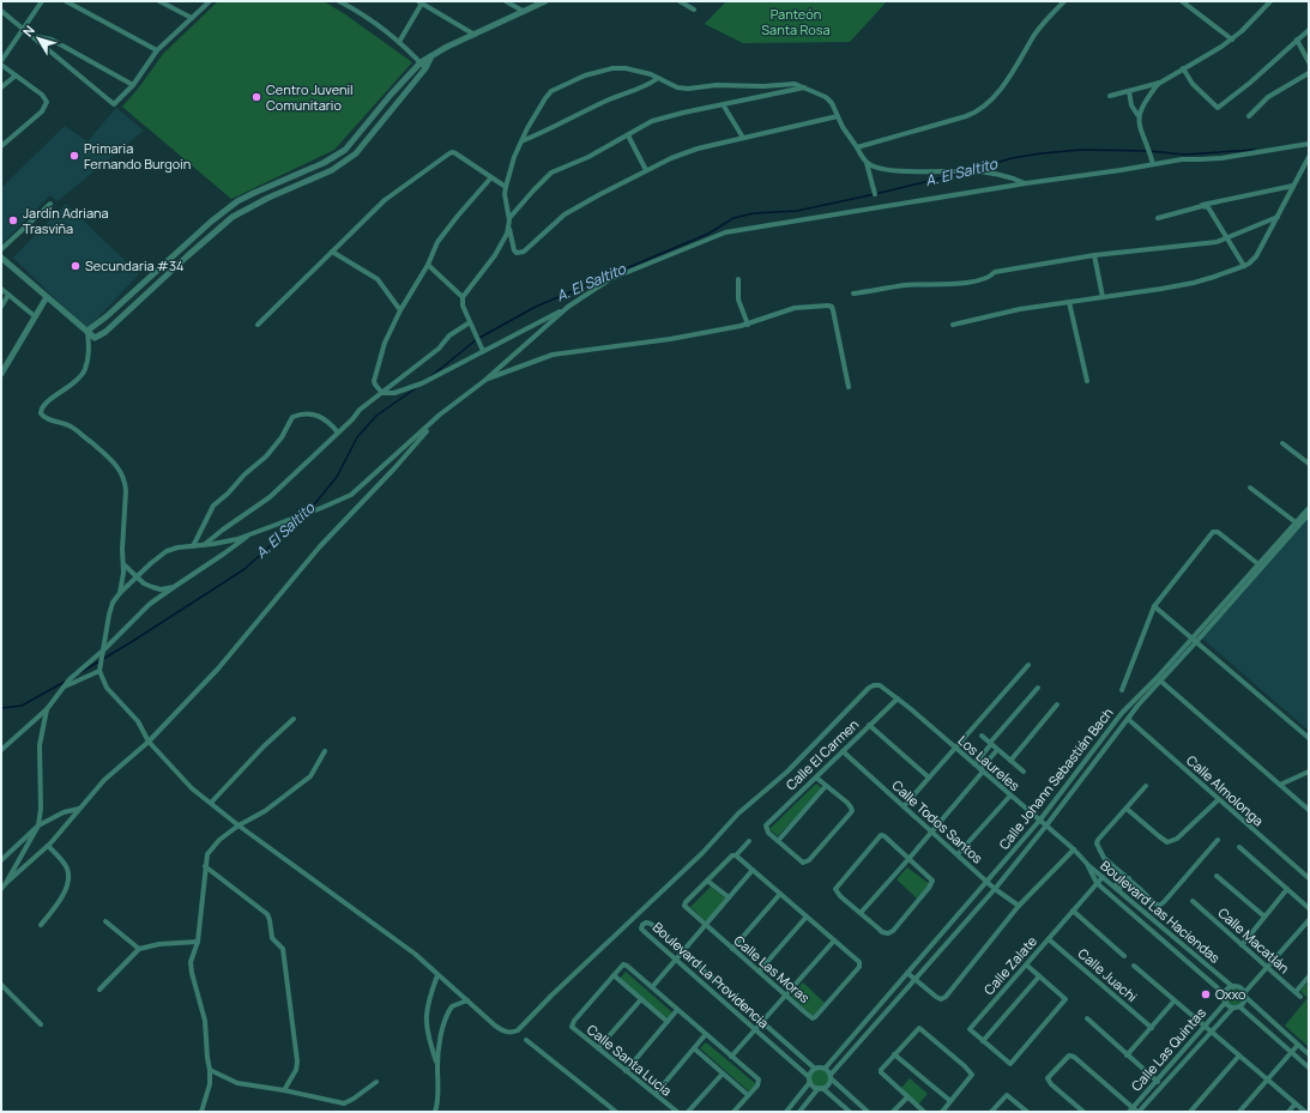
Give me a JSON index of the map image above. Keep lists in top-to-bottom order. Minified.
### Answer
{"streets":{"street":["Calle El Carmen","Los Laureles","Calle Johann Sebastián Bach","Calle Almolonga","Calle Todos Santos","Boulevard Las Haciendas","Calle Macatlán","Calle Zalate","Calle Las Moras","Boulevard La Providencia","Calle Juachi","Calle Las Quintas","Calle Santa Lucia"]},"crossings":[["Calle El Carmen","Los Laureles"],["Calle El Carmen","Calle Todos Santos"],["Los Laureles","Calle Johann Sebastián Bach"],["Los Laureles","Boulevard Las Haciendas"],["Calle Johann Sebastián Bach","Calle Almolonga"],["Calle Johann Sebastián Bach","Calle Todos Santos"],["Calle Johann Sebastián Bach","Boulevard La Providencia"],["Boulevard Las Haciendas","Calle Zalate"],["Boulevard Las Haciendas","Calle Las Quintas"],["Calle Zalate","Calle Juachi"]],"water":["A. El Saltito"],"parks":["Panteón Santa Rosa"],"places":["Centro Juvenil Comunitario","Primaria Fernando Burgoin","Jardín Adriana Trasviña","Secundaria #34","Oxxo"],"north":"top left"}
